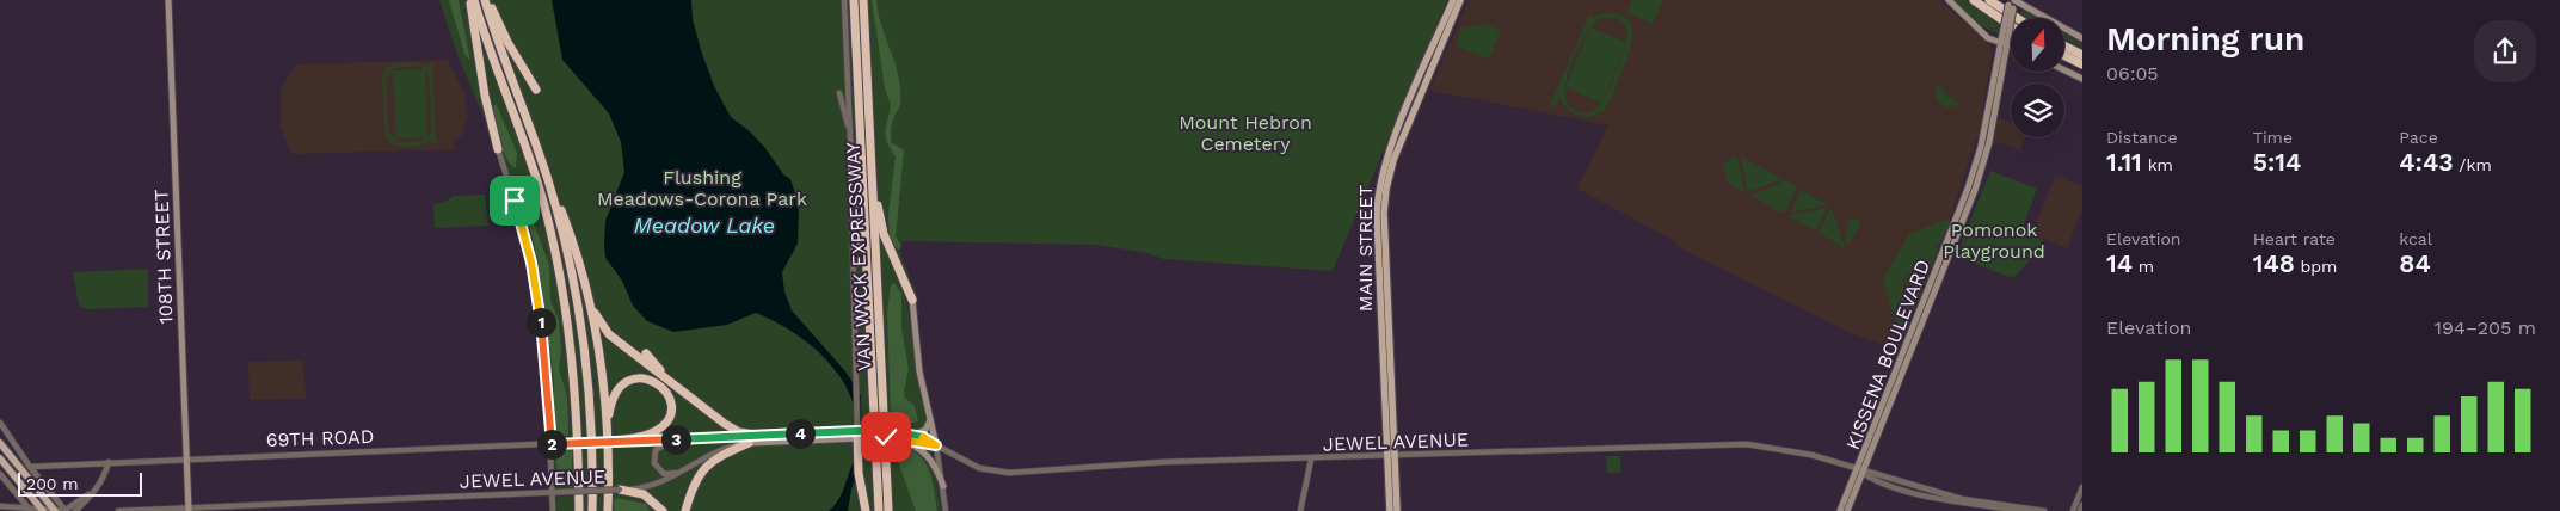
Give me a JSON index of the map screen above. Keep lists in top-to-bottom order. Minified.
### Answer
{"streets":{"highway":["VAN WYCK EXPRESSWAY"],"main road":["MAIN STREET","108TH STREET","KISSENA BOULEVARD","JEWEL AVENUE"],"street":["69TH ROAD"]},"crossings":[["MAIN STREET","JEWEL AVENUE"],["108TH STREET","69TH ROAD"],["108TH STREET","JEWEL AVENUE"],["KISSENA BOULEVARD","JEWEL AVENUE"],["69TH ROAD","JEWEL AVENUE"]],"water":["Meadow Lake"],"parks":["Mount Hebron Cemetery","Flushing Meadows-Corona Park","Pomonok Playground"],"scale_bar":"200 m","north":"top","page":{"heading":["Morning run","06:05"],"stats":[["Distance","1.11 km"],["Time","5:14"],["Pace","4:43 /km"],["Elevation","14 m"],["Heart rate","148 bpm"],["kcal","84"]],"chart":["Elevation","194–205 m"],"pins":["1","4","3","2"],"scale":"200 m"}}
